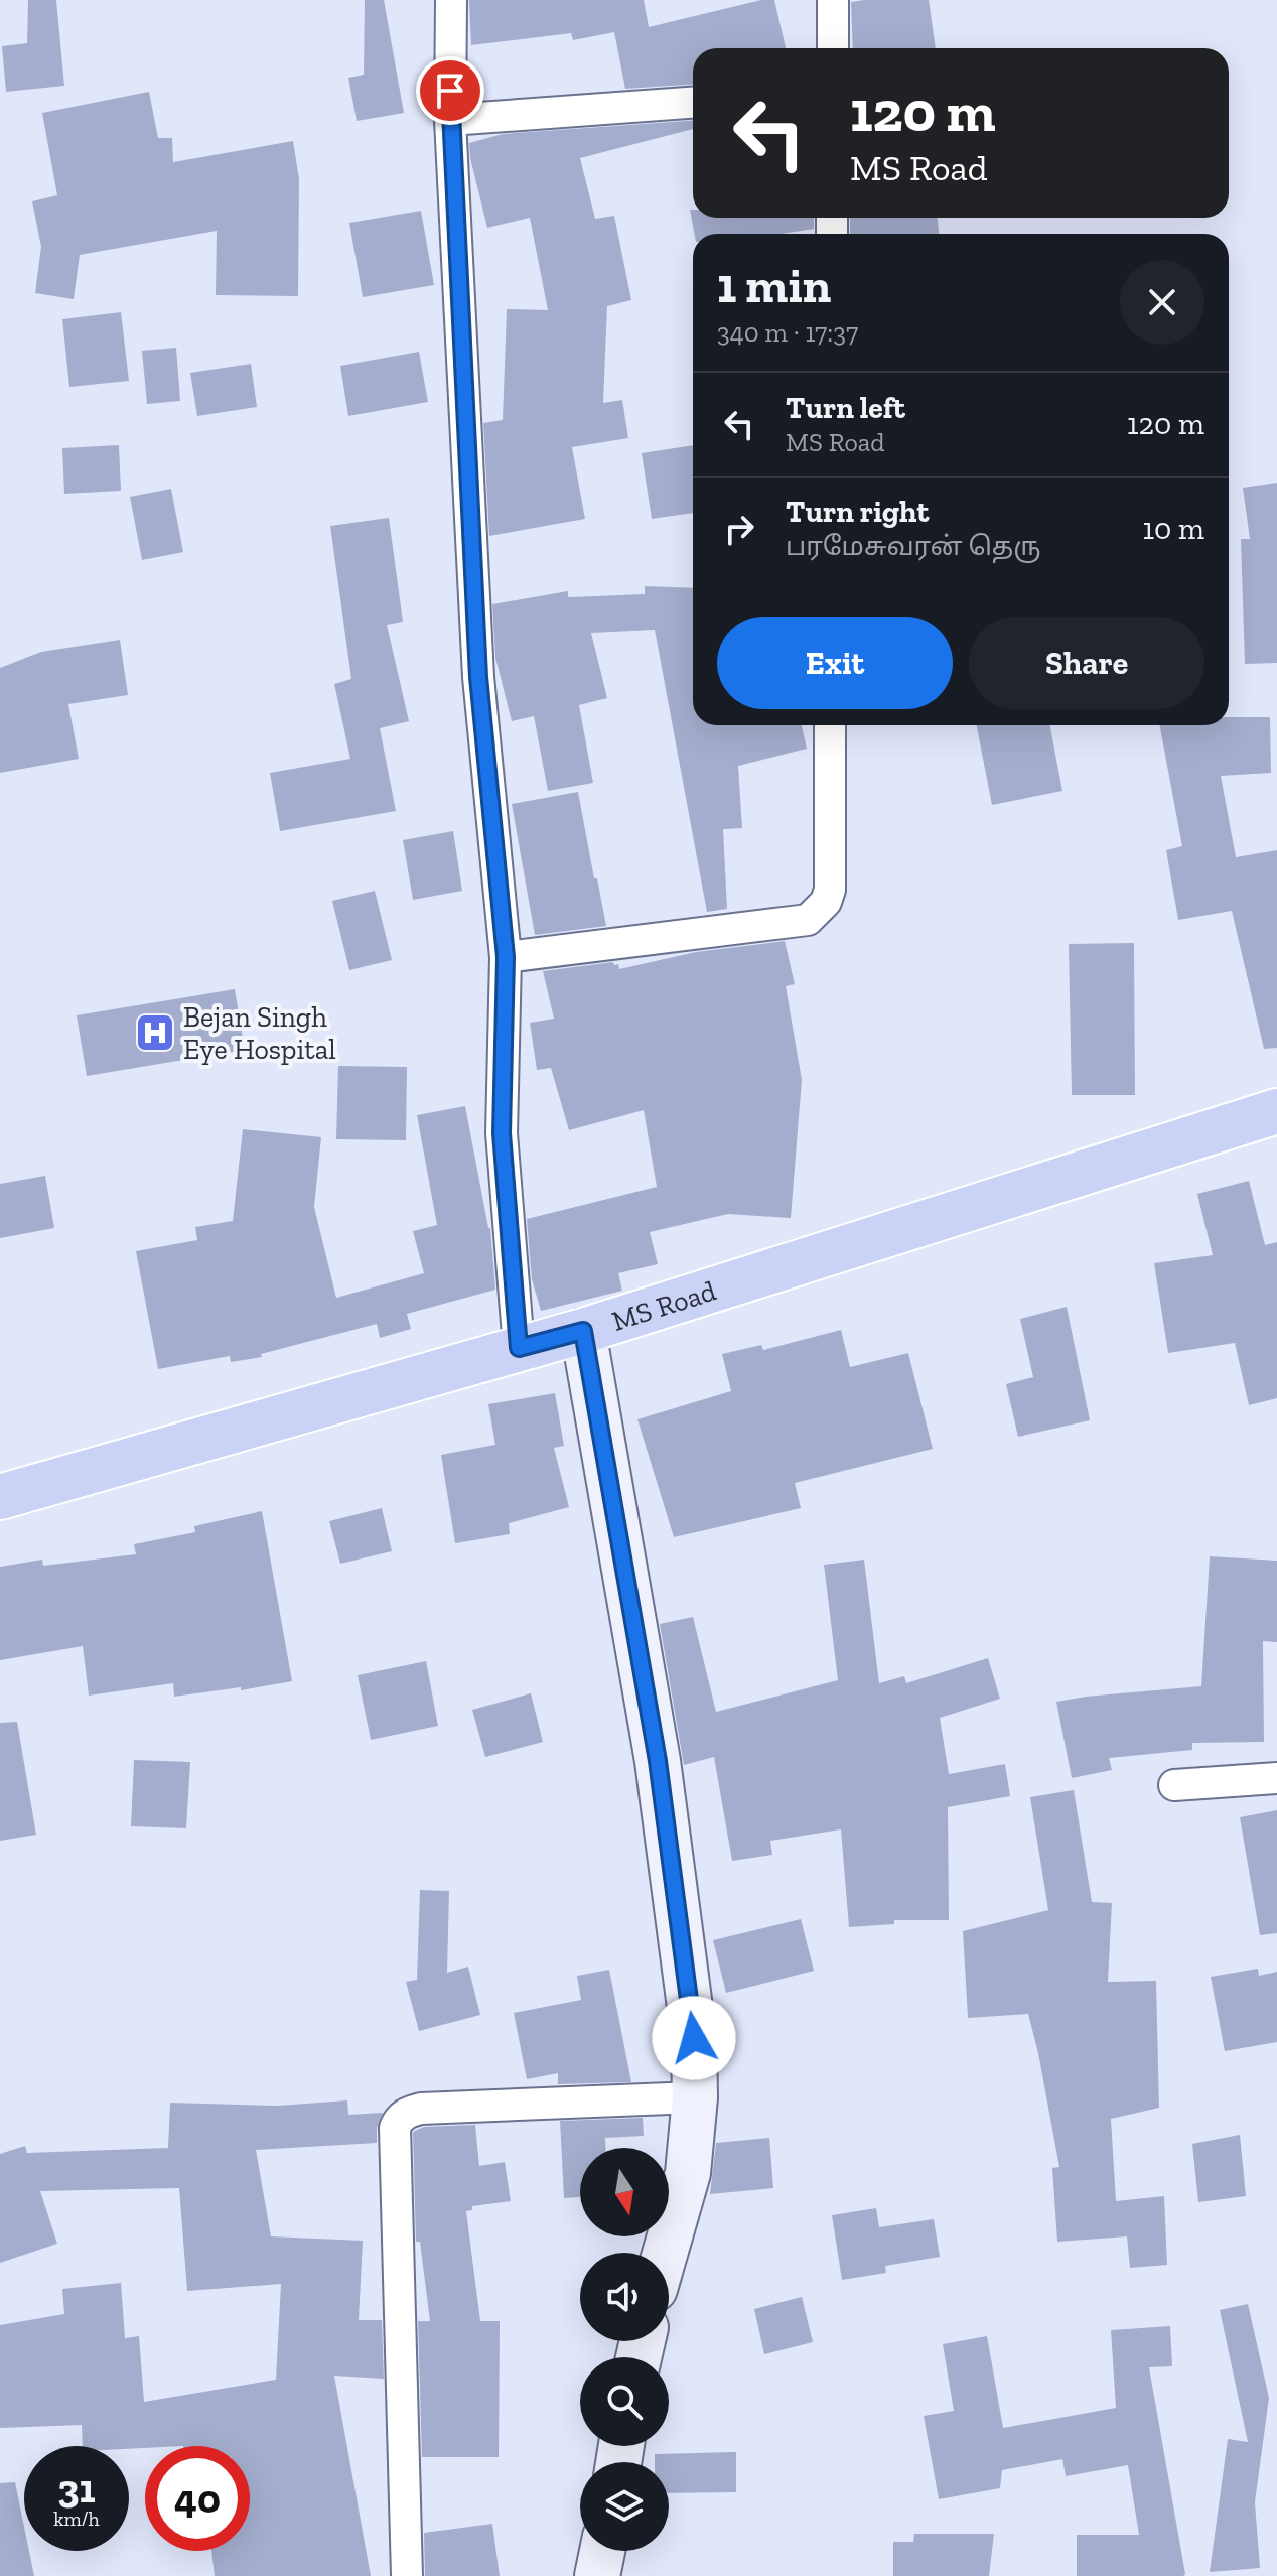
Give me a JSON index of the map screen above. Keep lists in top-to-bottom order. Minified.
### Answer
{"streets":{"highway":["MS Road"]},"places":{"hospital":["Bejan Singh Eye Hospital"]},"north":"bottom","page":{"turn":["120 m","MS Road"],"heading":["1 min","340 m · 17:37"],"list":[{"name":"Turn left","note":"MS Road","value":"120 m"},{"name":"Turn right","note":"பரமேசுவரன் தெரு","value":"10 m"}],"buttons":["Exit","Share"],"speed":"31 km/h","limit":"40"}}
